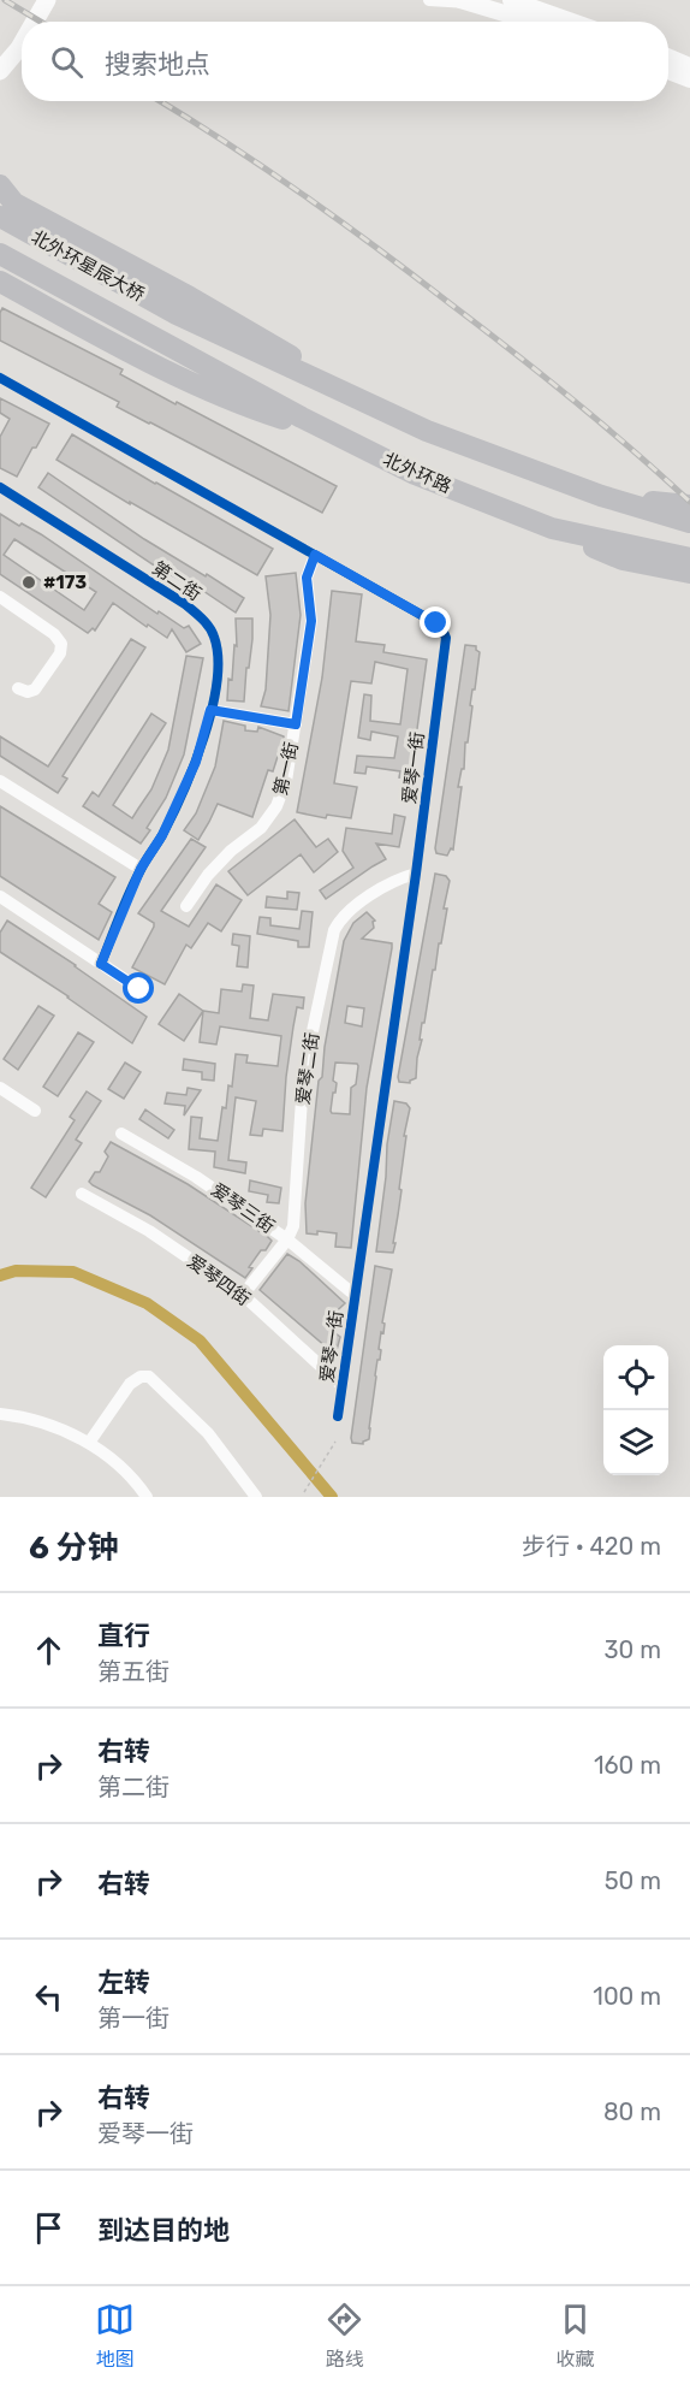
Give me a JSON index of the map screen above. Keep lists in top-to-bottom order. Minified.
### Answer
{"streets":{"highway":["北外环星辰大桥","北外环路"],"street":["第二街","爱琴一街","第一街","爱琴二街","爱琴三街","爱琴四街"]},"crossings":[["北外环星辰大桥","北外环路"],["爱琴一街","第一街"],["爱琴一街","爱琴二街"],["爱琴一街","爱琴三街"],["爱琴一街","爱琴四街"],["爱琴二街","爱琴三街"],["爱琴二街","爱琴四街"]],"places":["#173"],"page":{"search":"搜索地点","heading":["6 分钟","步行 · 420 m"],"list":[["直行","第五街","30 m"],["右转","第二街","160 m"],["右转","50 m"],["左转","第一街","100 m"],["右转","爱琴一街","80 m"],"到达目的地"],"nav":["地图","路线","收藏"]}}
